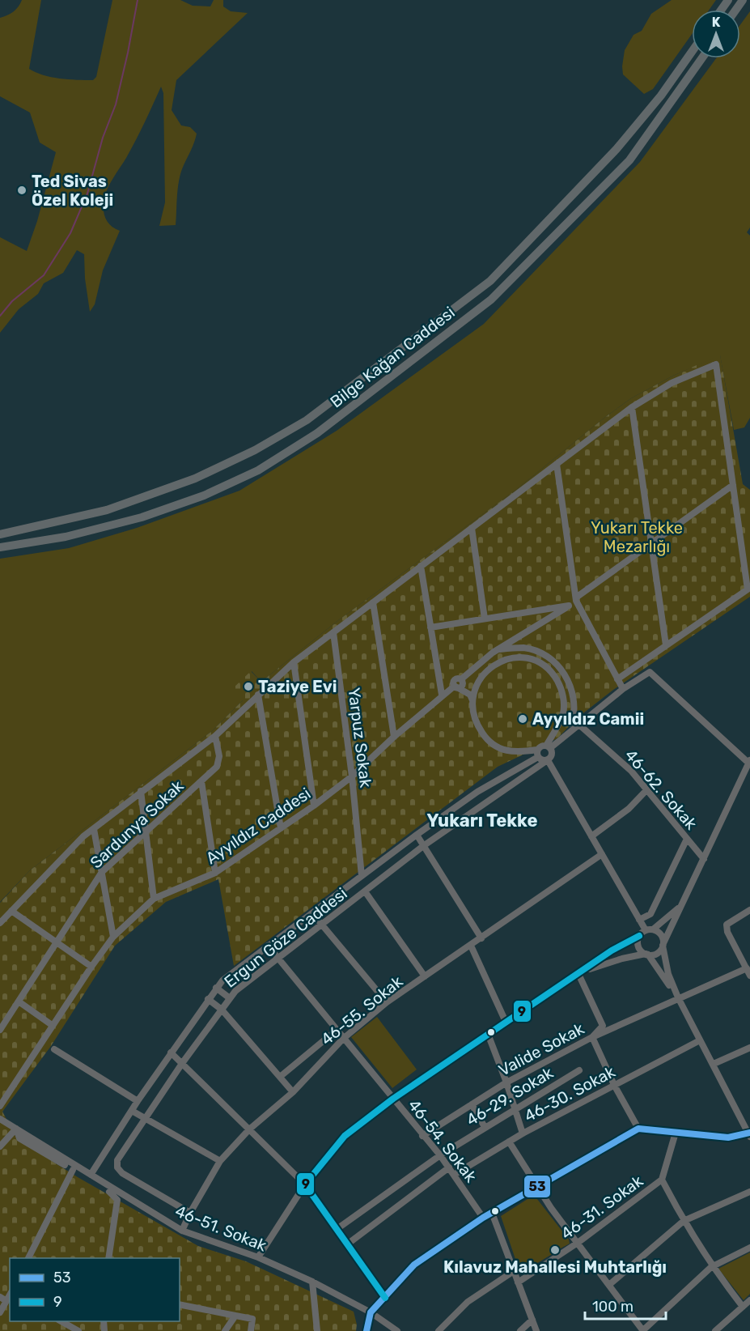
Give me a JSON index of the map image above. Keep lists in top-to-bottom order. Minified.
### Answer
{"streets":{"main road":["Bilge Kağan Caddesi"],"street":["Yarpuz Sokak","46-62. Sokak","Sardunya Sokak","Ayyıldız Caddesi","Ergun Göze Caddesi","46-55. Sokak","Valide Sokak","46-30. Sokak","46-29. Sokak","46-54. Sokak","46-31. Sokak","46-51. Sokak"]},"crossings":[["Yarpuz Sokak","Ayyıldız Caddesi"],["Yarpuz Sokak","Ergun Göze Caddesi"],["Ergun Göze Caddesi","46-55. Sokak"],["Ergun Göze Caddesi","46-54. Sokak"],["Ergun Göze Caddesi","46-51. Sokak"],["46-55. Sokak","46-54. Sokak"],["46-55. Sokak","46-51. Sokak"],["Valide Sokak","46-54. Sokak"],["46-30. Sokak","46-54. Sokak"],["46-29. Sokak","46-54. Sokak"]],"districts":["Yukarı Tekke"],"parks":["Yukarı Tekke Mezarlığı"],"places":["Ted Sivas Özel Koleji","Taziye Evi","Ayyıldız Camii","Kılavuz Mahallesi Muhtarlığı"],"lines":["transit line 9","transit line 53"],"legend":["53","9"],"scale_bar":"100 m","north":"top"}
